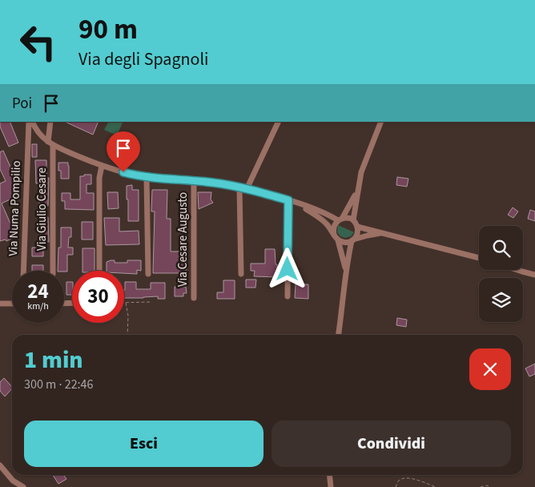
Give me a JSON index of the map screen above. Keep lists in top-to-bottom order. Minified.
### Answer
{"streets":{"street":["Via Numa Pompilio","Via Giulio Cesare","Via Cesare Augusto"]},"page":{"turn":["90 m","Via degli Spagnoli"],"then":"Poi","speed":"24 km/h","limit":"30","heading":["1 min","300 m · 22:46"],"buttons":["Esci","Condividi"]}}
